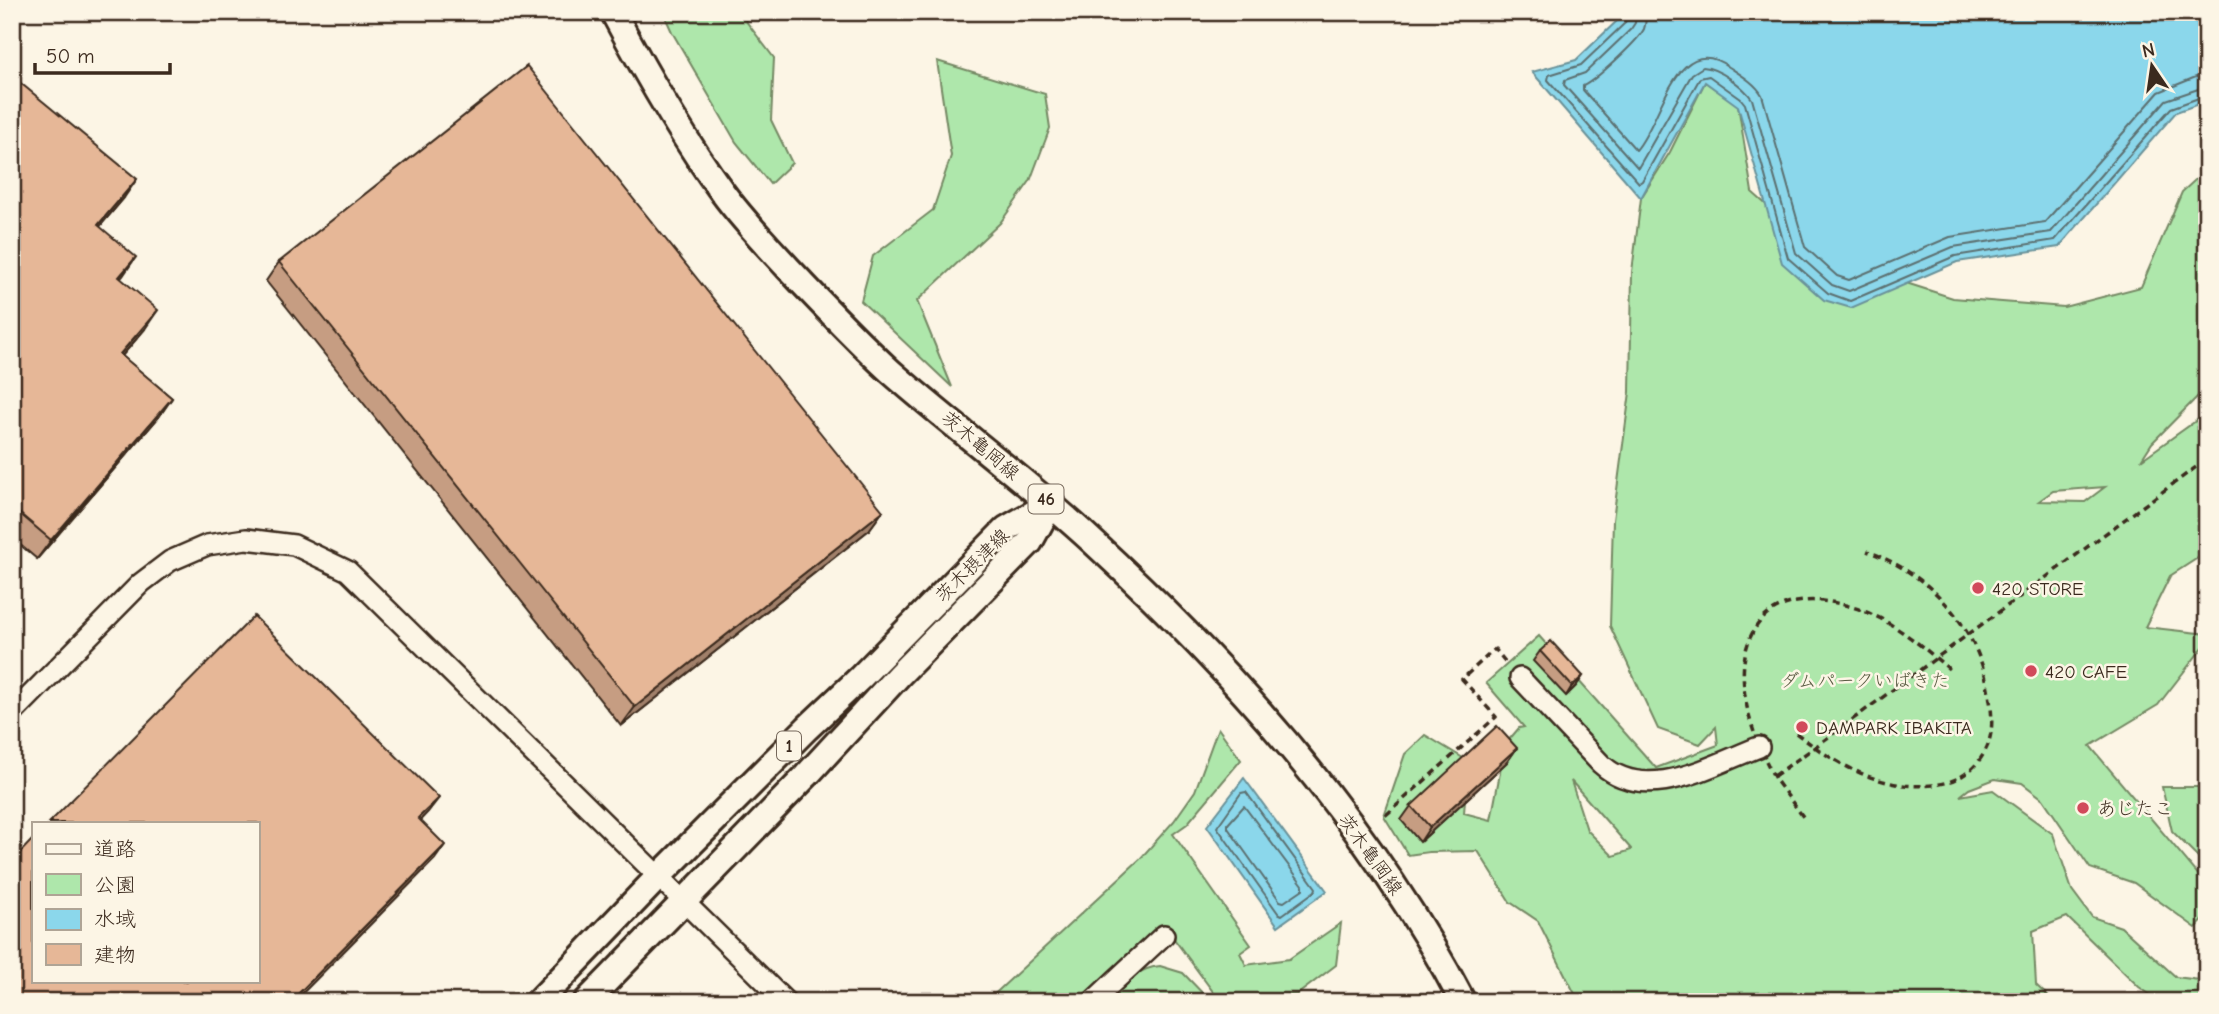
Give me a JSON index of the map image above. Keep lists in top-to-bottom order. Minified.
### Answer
{"streets":{"main road":["茨木亀岡線","46","茨木摂津線","1"]},"crossings":[["茨木亀岡線","茨木摂津線"]],"parks":["ダムパークいばきた"],"places":["420 STORE","420 CAFE","DAMPARK IBAKITA","あじたこ"],"legend":["道路","公園","水域","建物"],"scale_bar":"50 m","north":"top"}
